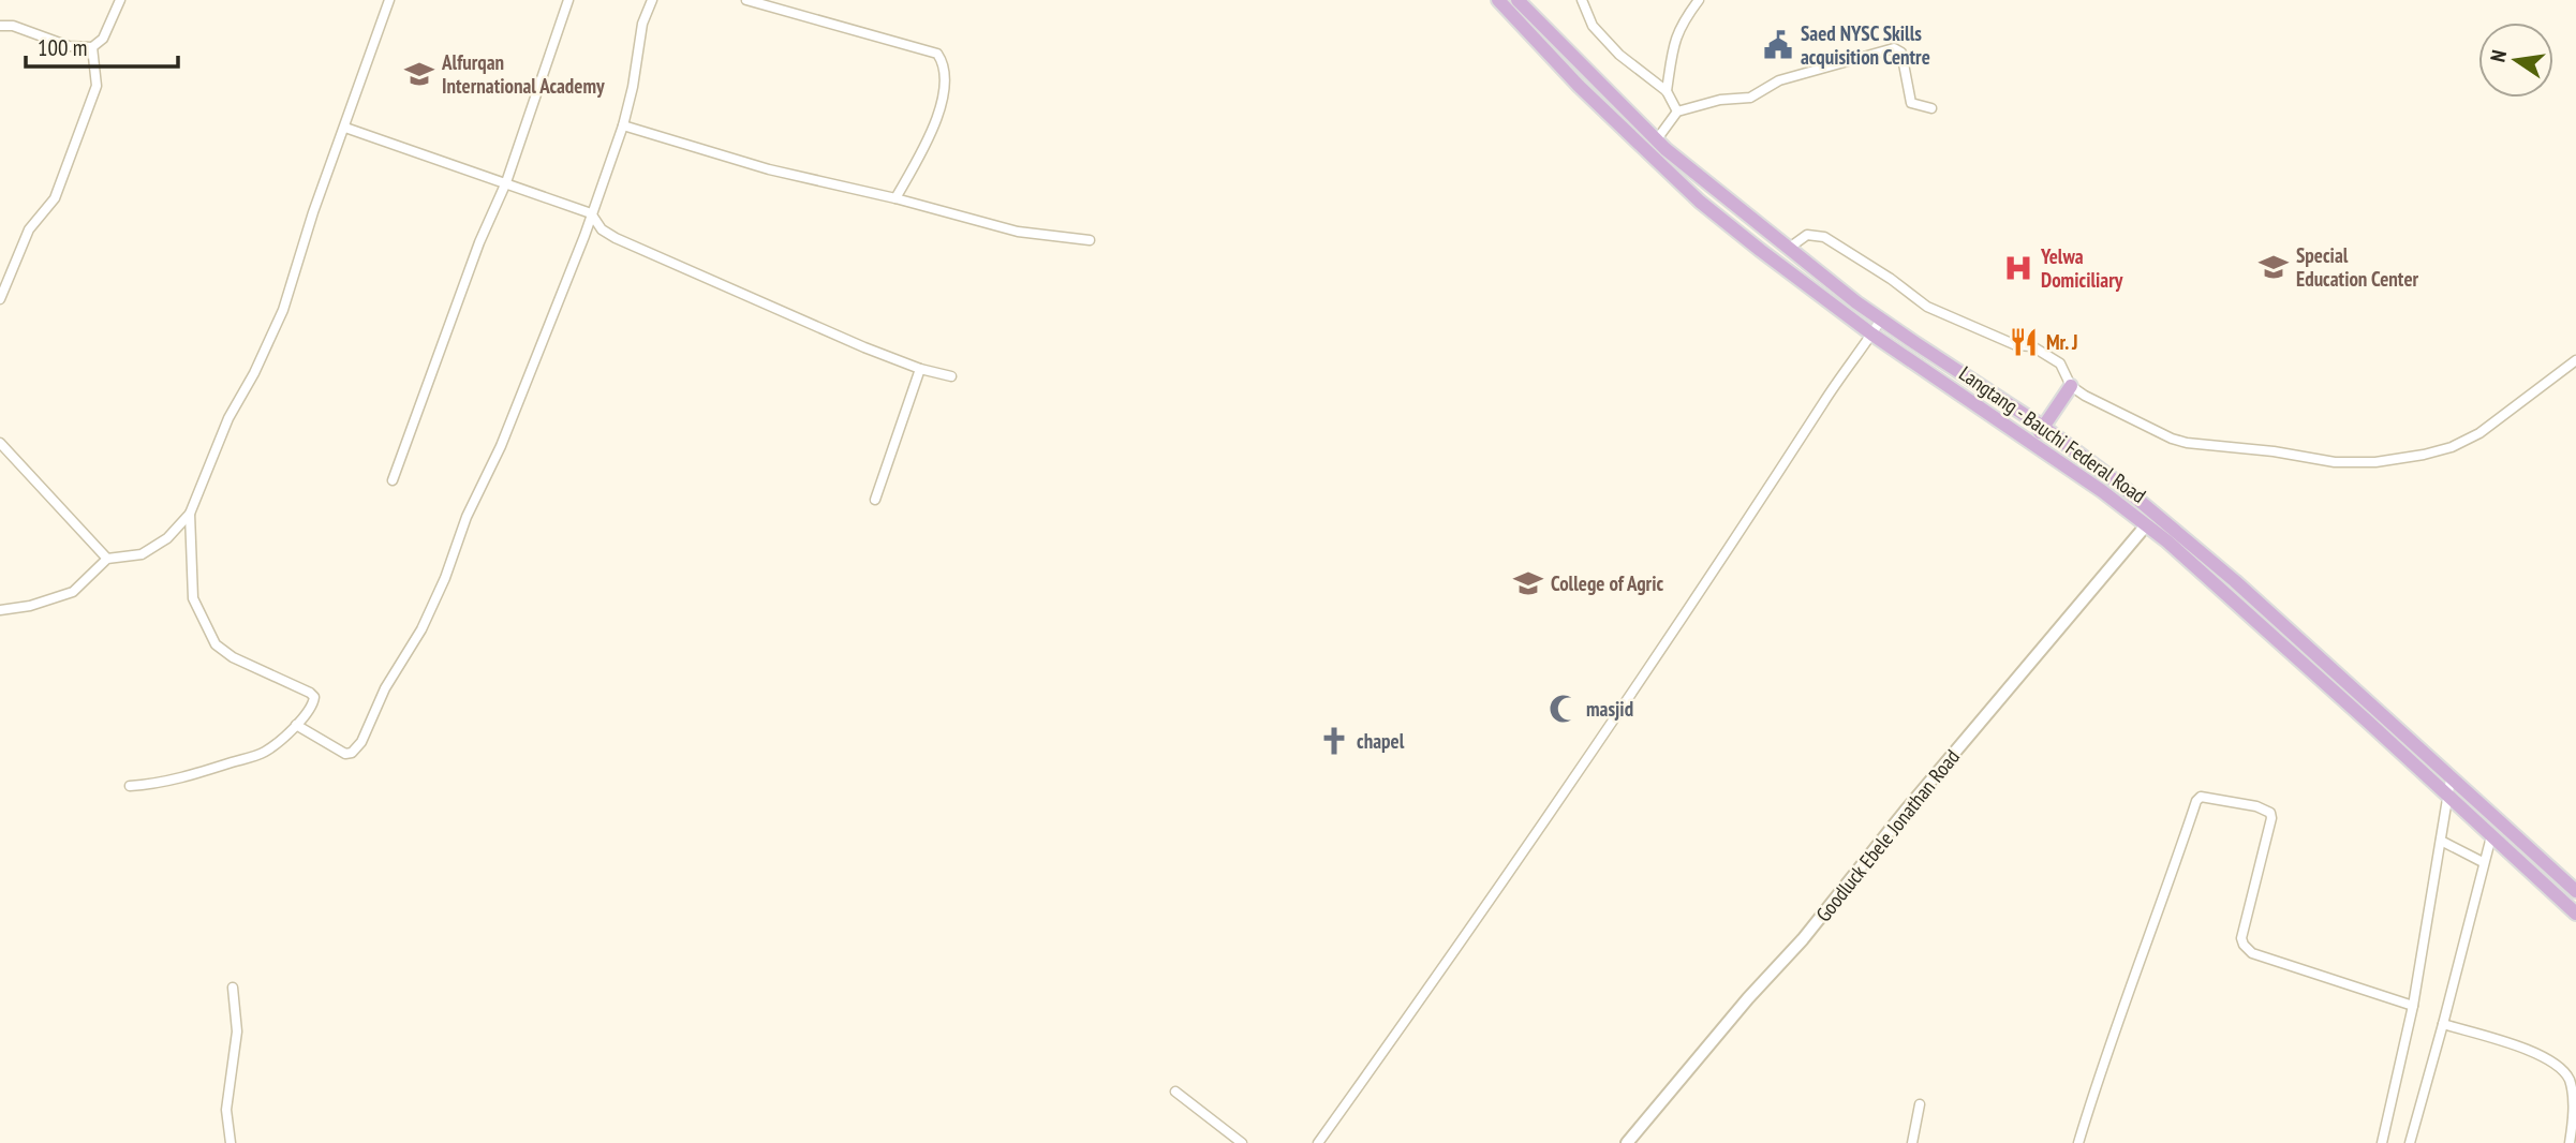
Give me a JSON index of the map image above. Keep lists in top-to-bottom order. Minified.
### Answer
{"streets":{"main road":["Langtang - Bauchi Federal Road","Goodluck Ebele Jonathan Road"]},"crossings":[["Langtang - Bauchi Federal Road","Goodluck Ebele Jonathan Road"]],"places":{"public building":["Saed NYSC Skills acquisition Centre"],"school or university":["Alfurqan International Academy","Special Education Center","College of Agric"],"hospital":["Yelwa Domiciliary"],"restaurant":["Mr. J"],"mosque":["masjid"],"church":["chapel"]},"scale_bar":"100 m","north":"left"}
